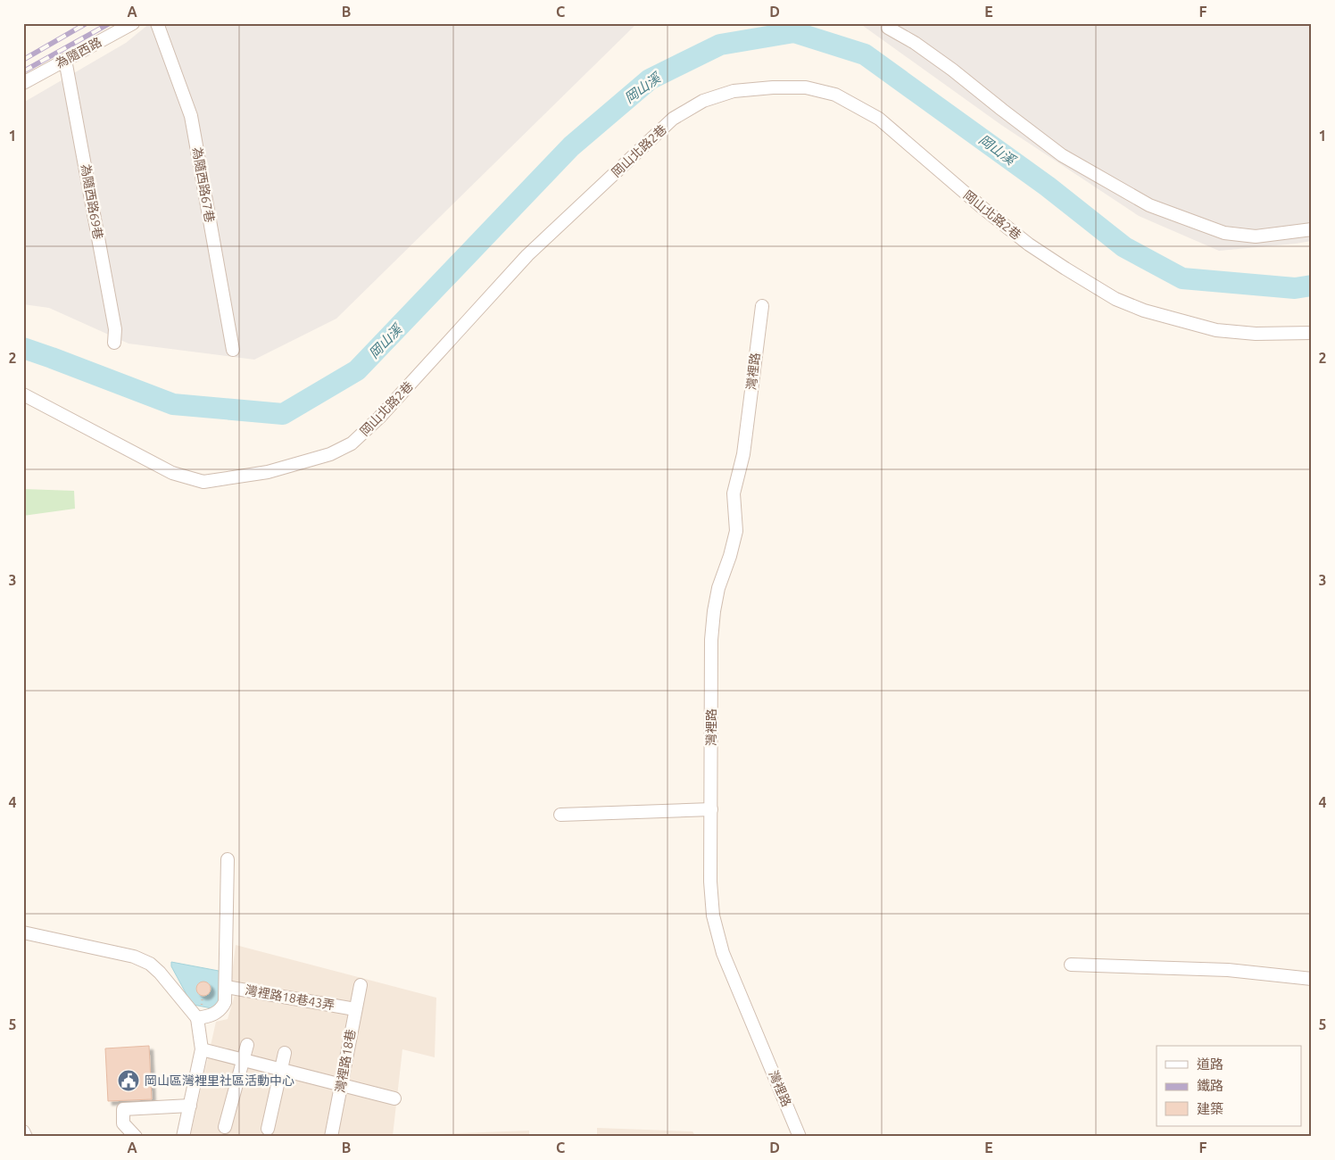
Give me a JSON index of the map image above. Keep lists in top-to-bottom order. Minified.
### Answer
{"streets":{"street":["為隨西路","岡山北路2巷","為隨西路67巷","為隨西路69巷","灣裡路","灣裡路18巷43弄","灣裡路18巷"]},"crossings":[["為隨西路","為隨西路69巷"],["灣裡路18巷43弄","灣裡路18巷"]],"water":["岡山溪"],"places":{"public building":["岡山區灣裡里社區活動中心"]},"legend":["道路","鐵路","建築"],"grid":{"columns":["A","B","C","D","E","F"],"rows":["1","2","3","4","5"]}}
